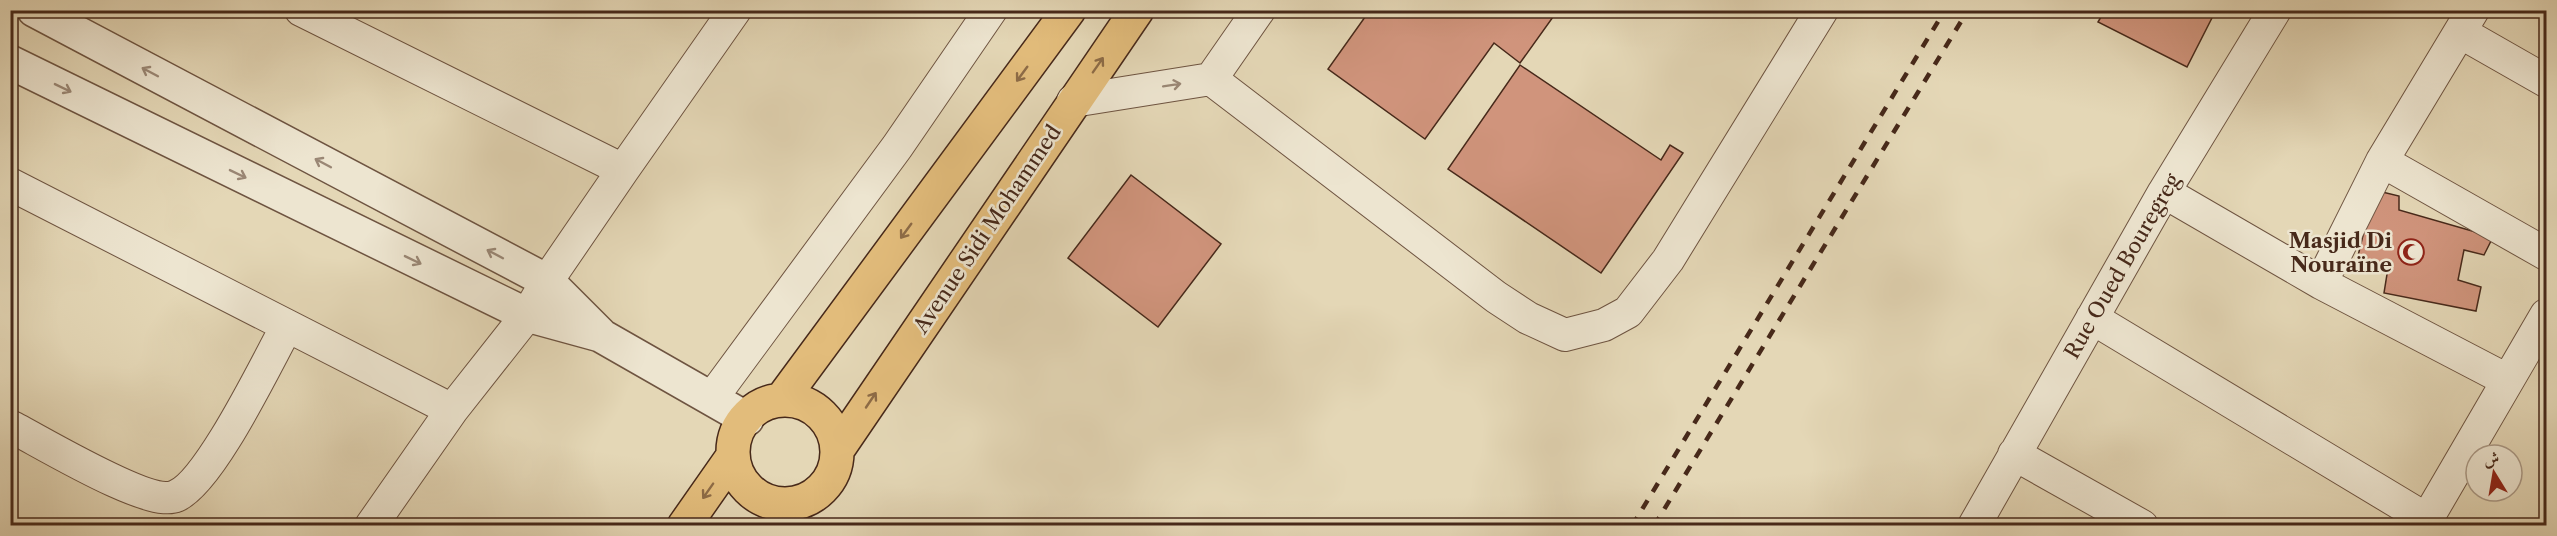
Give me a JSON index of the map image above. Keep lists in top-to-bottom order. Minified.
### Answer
{"streets":{"main road":["Avenue Sidi Mohammed"],"street":["Rue Oued Bouregreg"]},"places":{"mosque":["Masjid Di Nouraïne"]},"north":"top"}
